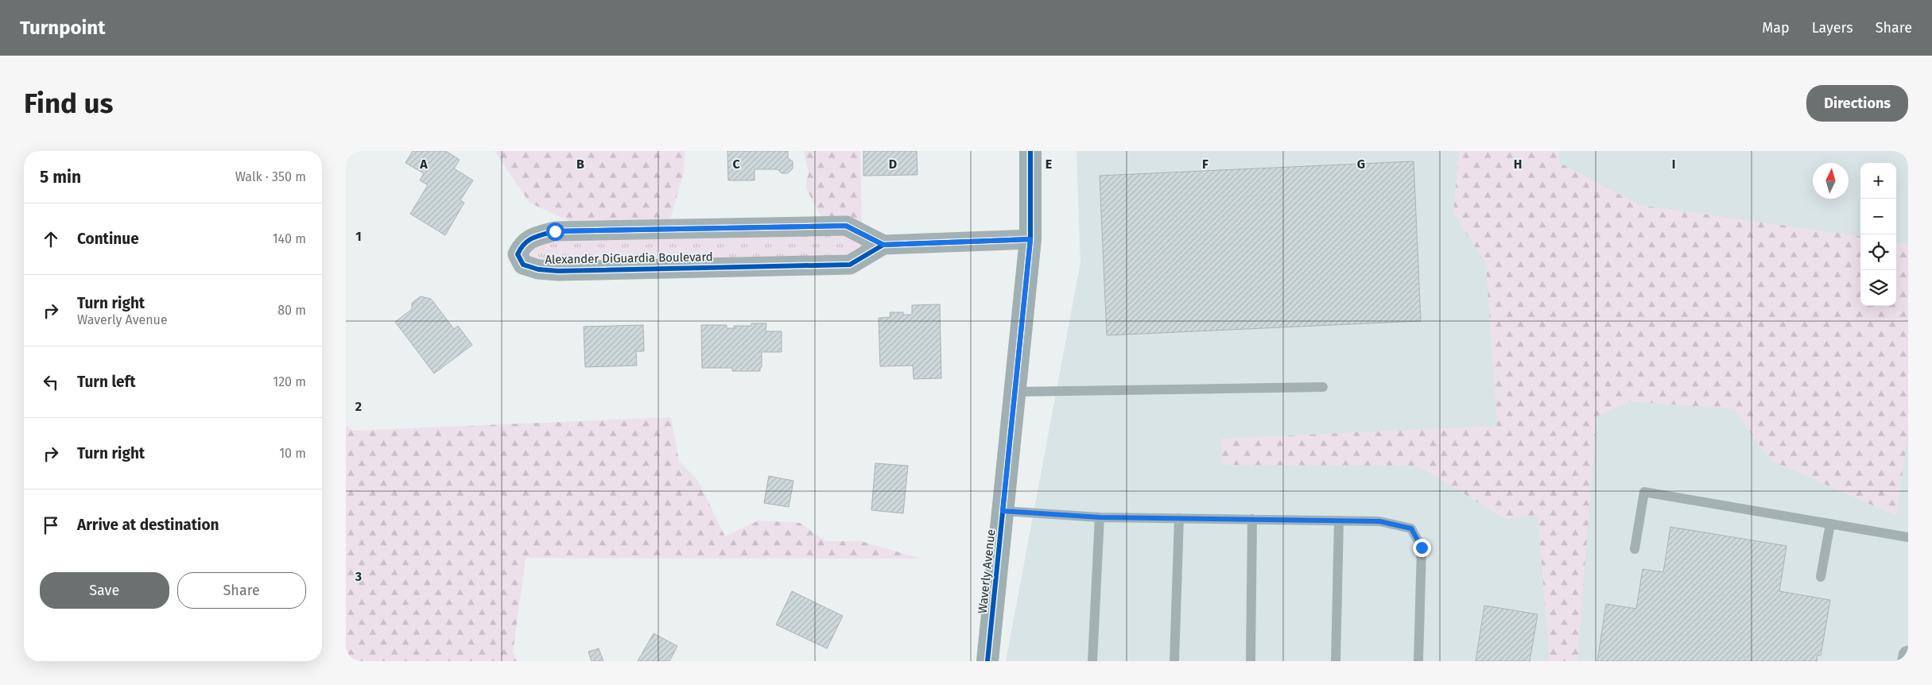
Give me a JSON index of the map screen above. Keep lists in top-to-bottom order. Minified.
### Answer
{"streets":{"street":["Alexander DiGuardia Boulevard","Waverly Avenue"]},"crossings":[["Alexander DiGuardia Boulevard","Waverly Avenue"]],"north":"top","page":{"header":"Turnpoint","nav":["Map","Layers","Share"],"buttons":["Directions",["Save","Share"]],"title":"Find us","heading":["5 min","Walk · 350 m"],"map_buttons":["+","−"],"list":[["Continue","140 m"],["Turn right","Waverly Avenue","80 m"],["Turn left","120 m"],["Turn right","10 m"],"Arrive at destination"]},"grid":{"columns":["A","B","C","D","E","F","G","H","I"],"rows":["1","2","3"]}}
